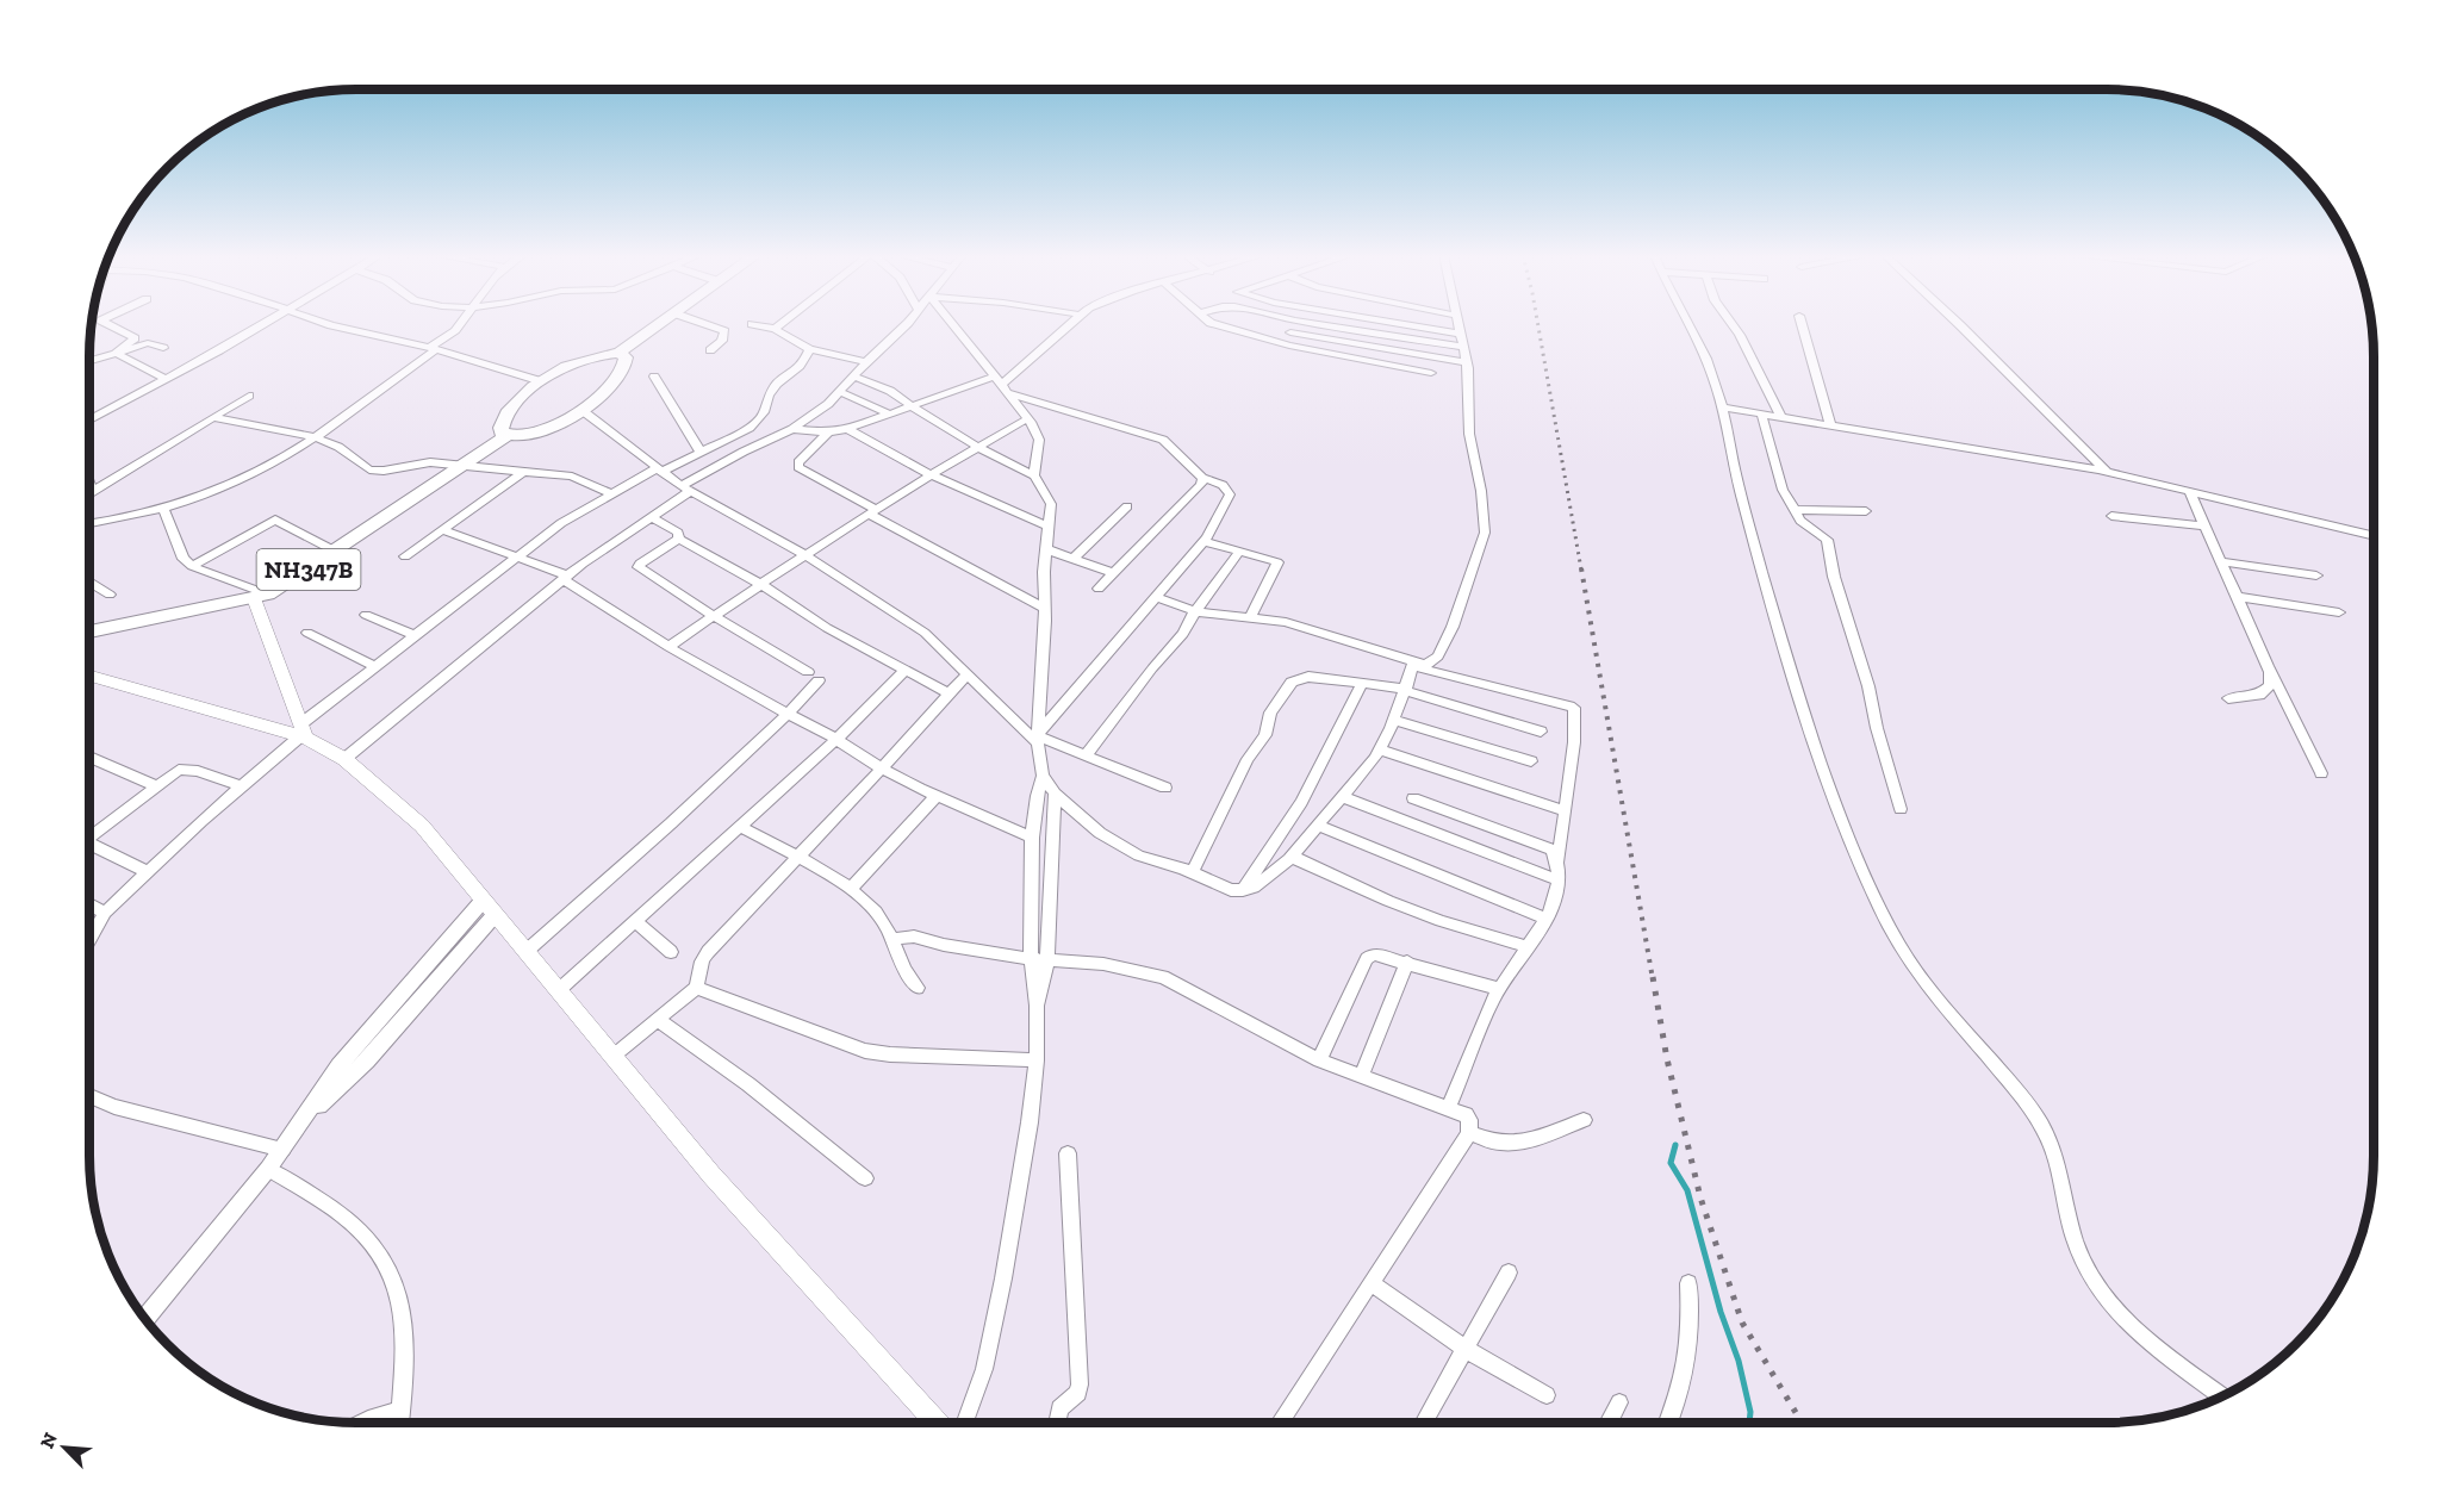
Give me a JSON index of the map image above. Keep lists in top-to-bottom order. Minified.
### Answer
{"streets":{"highway":["NH347B"]},"north":"top left"}
